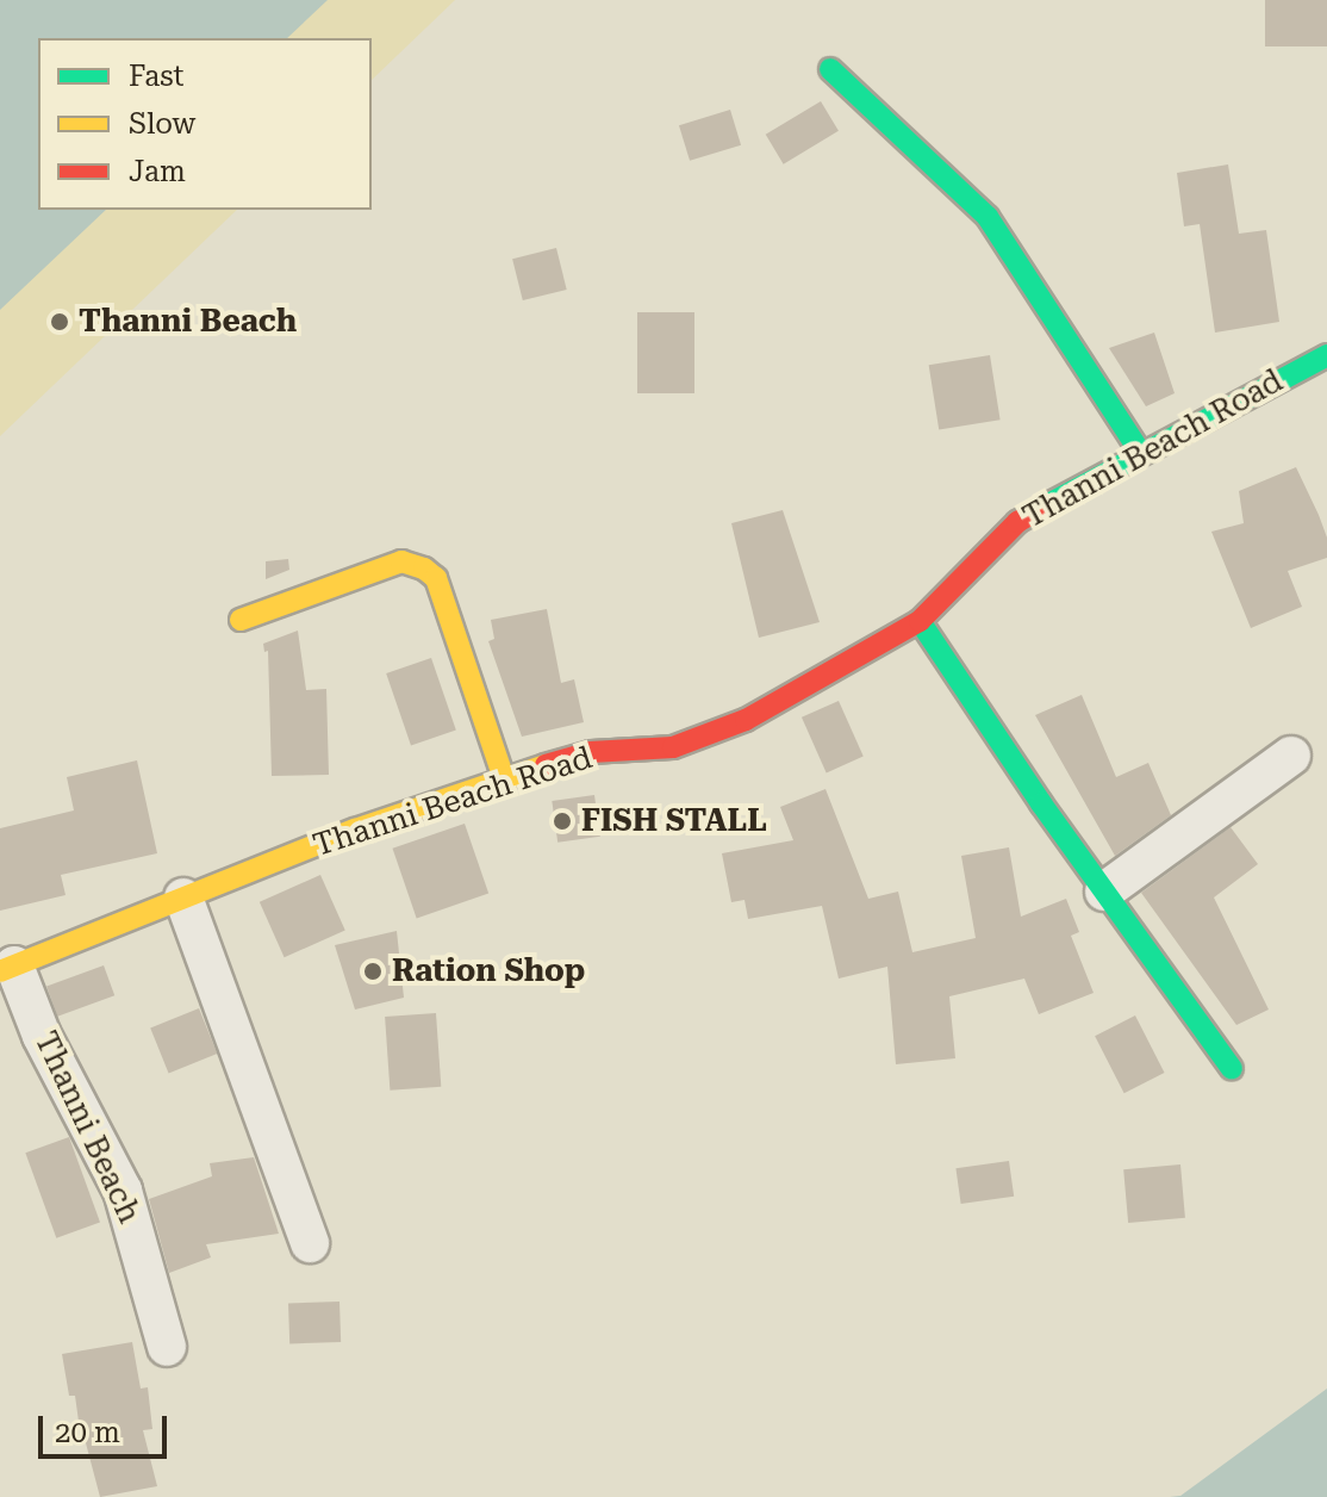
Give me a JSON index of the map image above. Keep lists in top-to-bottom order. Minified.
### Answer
{"streets":{"main road":["Thanni Beach Road"],"street":["Thanni Beach"]},"crossings":[["Thanni Beach Road","Thanni Beach"]],"places":["Thanni Beach","FISH STALL","Ration Shop"],"legend":["Fast","Slow","Jam"],"scale_bar":"20 m"}
